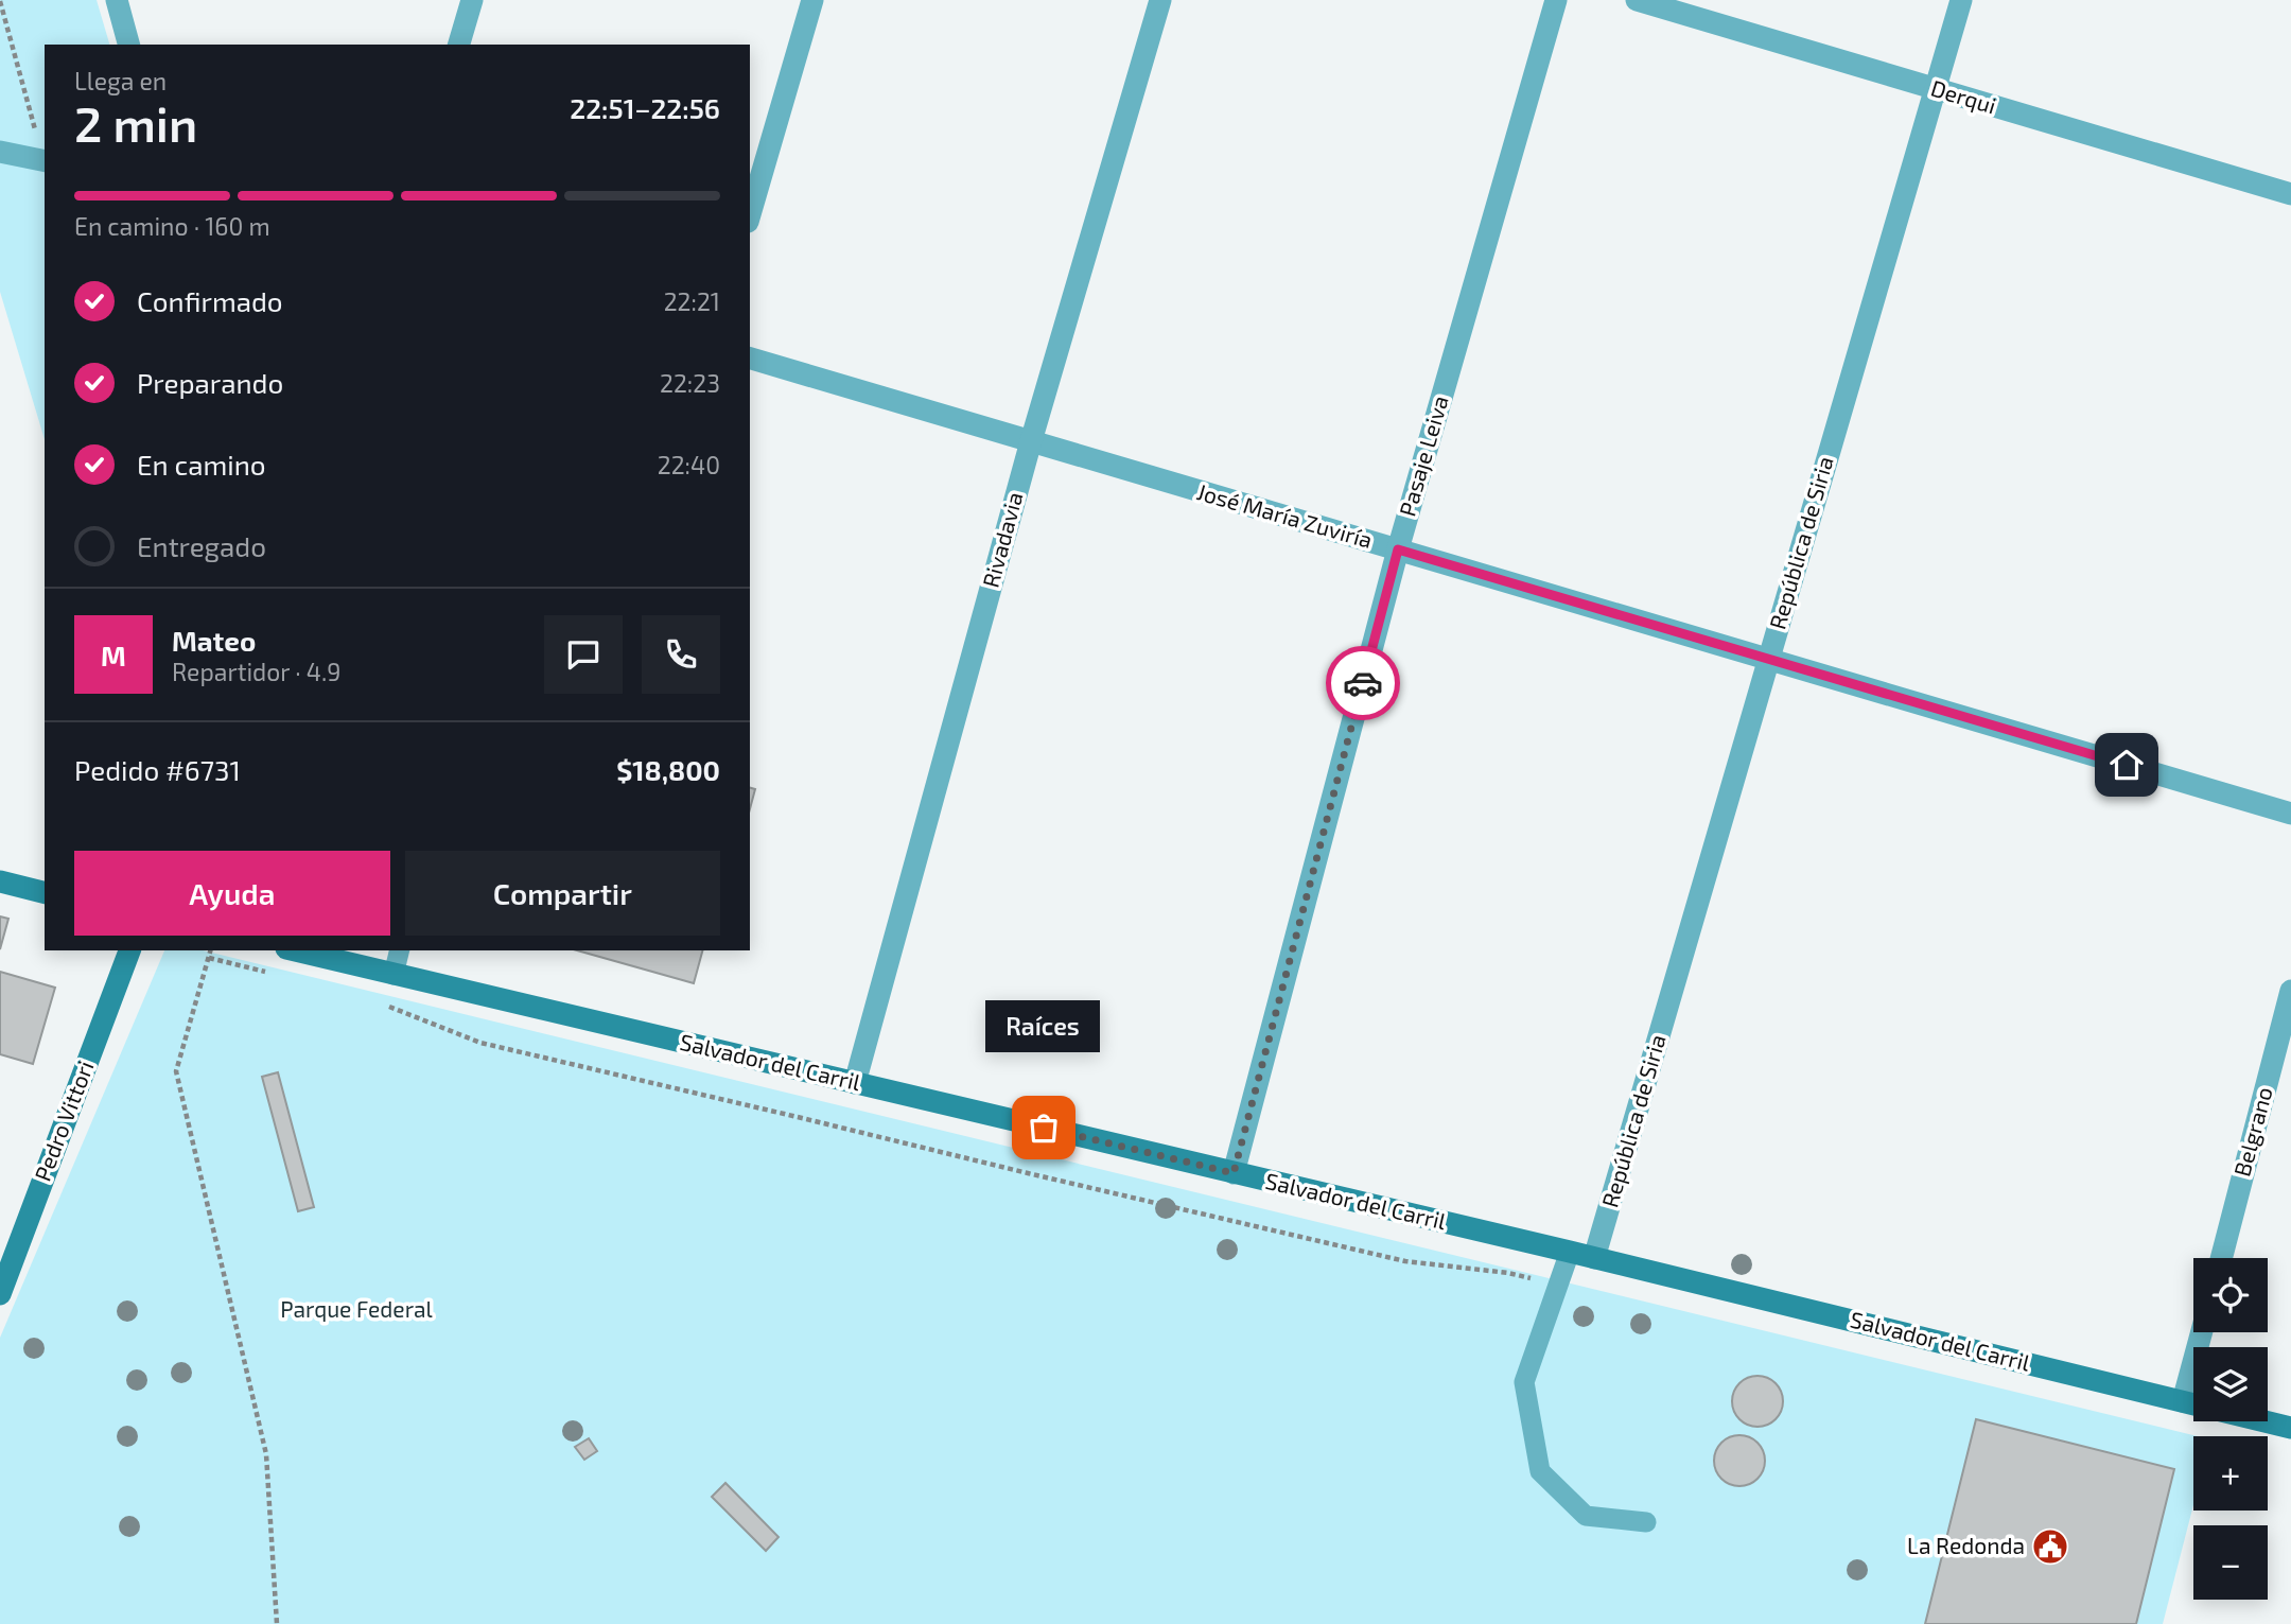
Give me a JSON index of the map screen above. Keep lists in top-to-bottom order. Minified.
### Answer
{"streets":{"main road":["Salvador del Carril","Pedro Vittori"],"street":["Derqui","Pasaje Leiva","José María Zuviría","Rivadavia","República de Siria","Belgrano"]},"crossings":[["Derqui","República de Siria"],["Pasaje Leiva","José María Zuviría"],["Pasaje Leiva","Salvador del Carril"],["José María Zuviría","Rivadavia"],["José María Zuviría","República de Siria"],["Rivadavia","Salvador del Carril"],["República de Siria","Salvador del Carril"]],"parks":["Parque Federal"],"places":{"other":["Raíces"],"public building":["La Redonda"]},"page":{"heading":["2 min","Llega en","22:51–22:56"],"panel":["Mateo","Repartidor · 4.9","Pedido #6731","$18,800"],"bar":"En camino · 160 m","list":[["Confirmado","22:21"],["Preparando","22:23"],["En camino","22:40"],"Entregado"],"round":"M","buttons":["Ayuda","Compartir"],"bubble":"Raíces","map_buttons":["+","−"]}}
